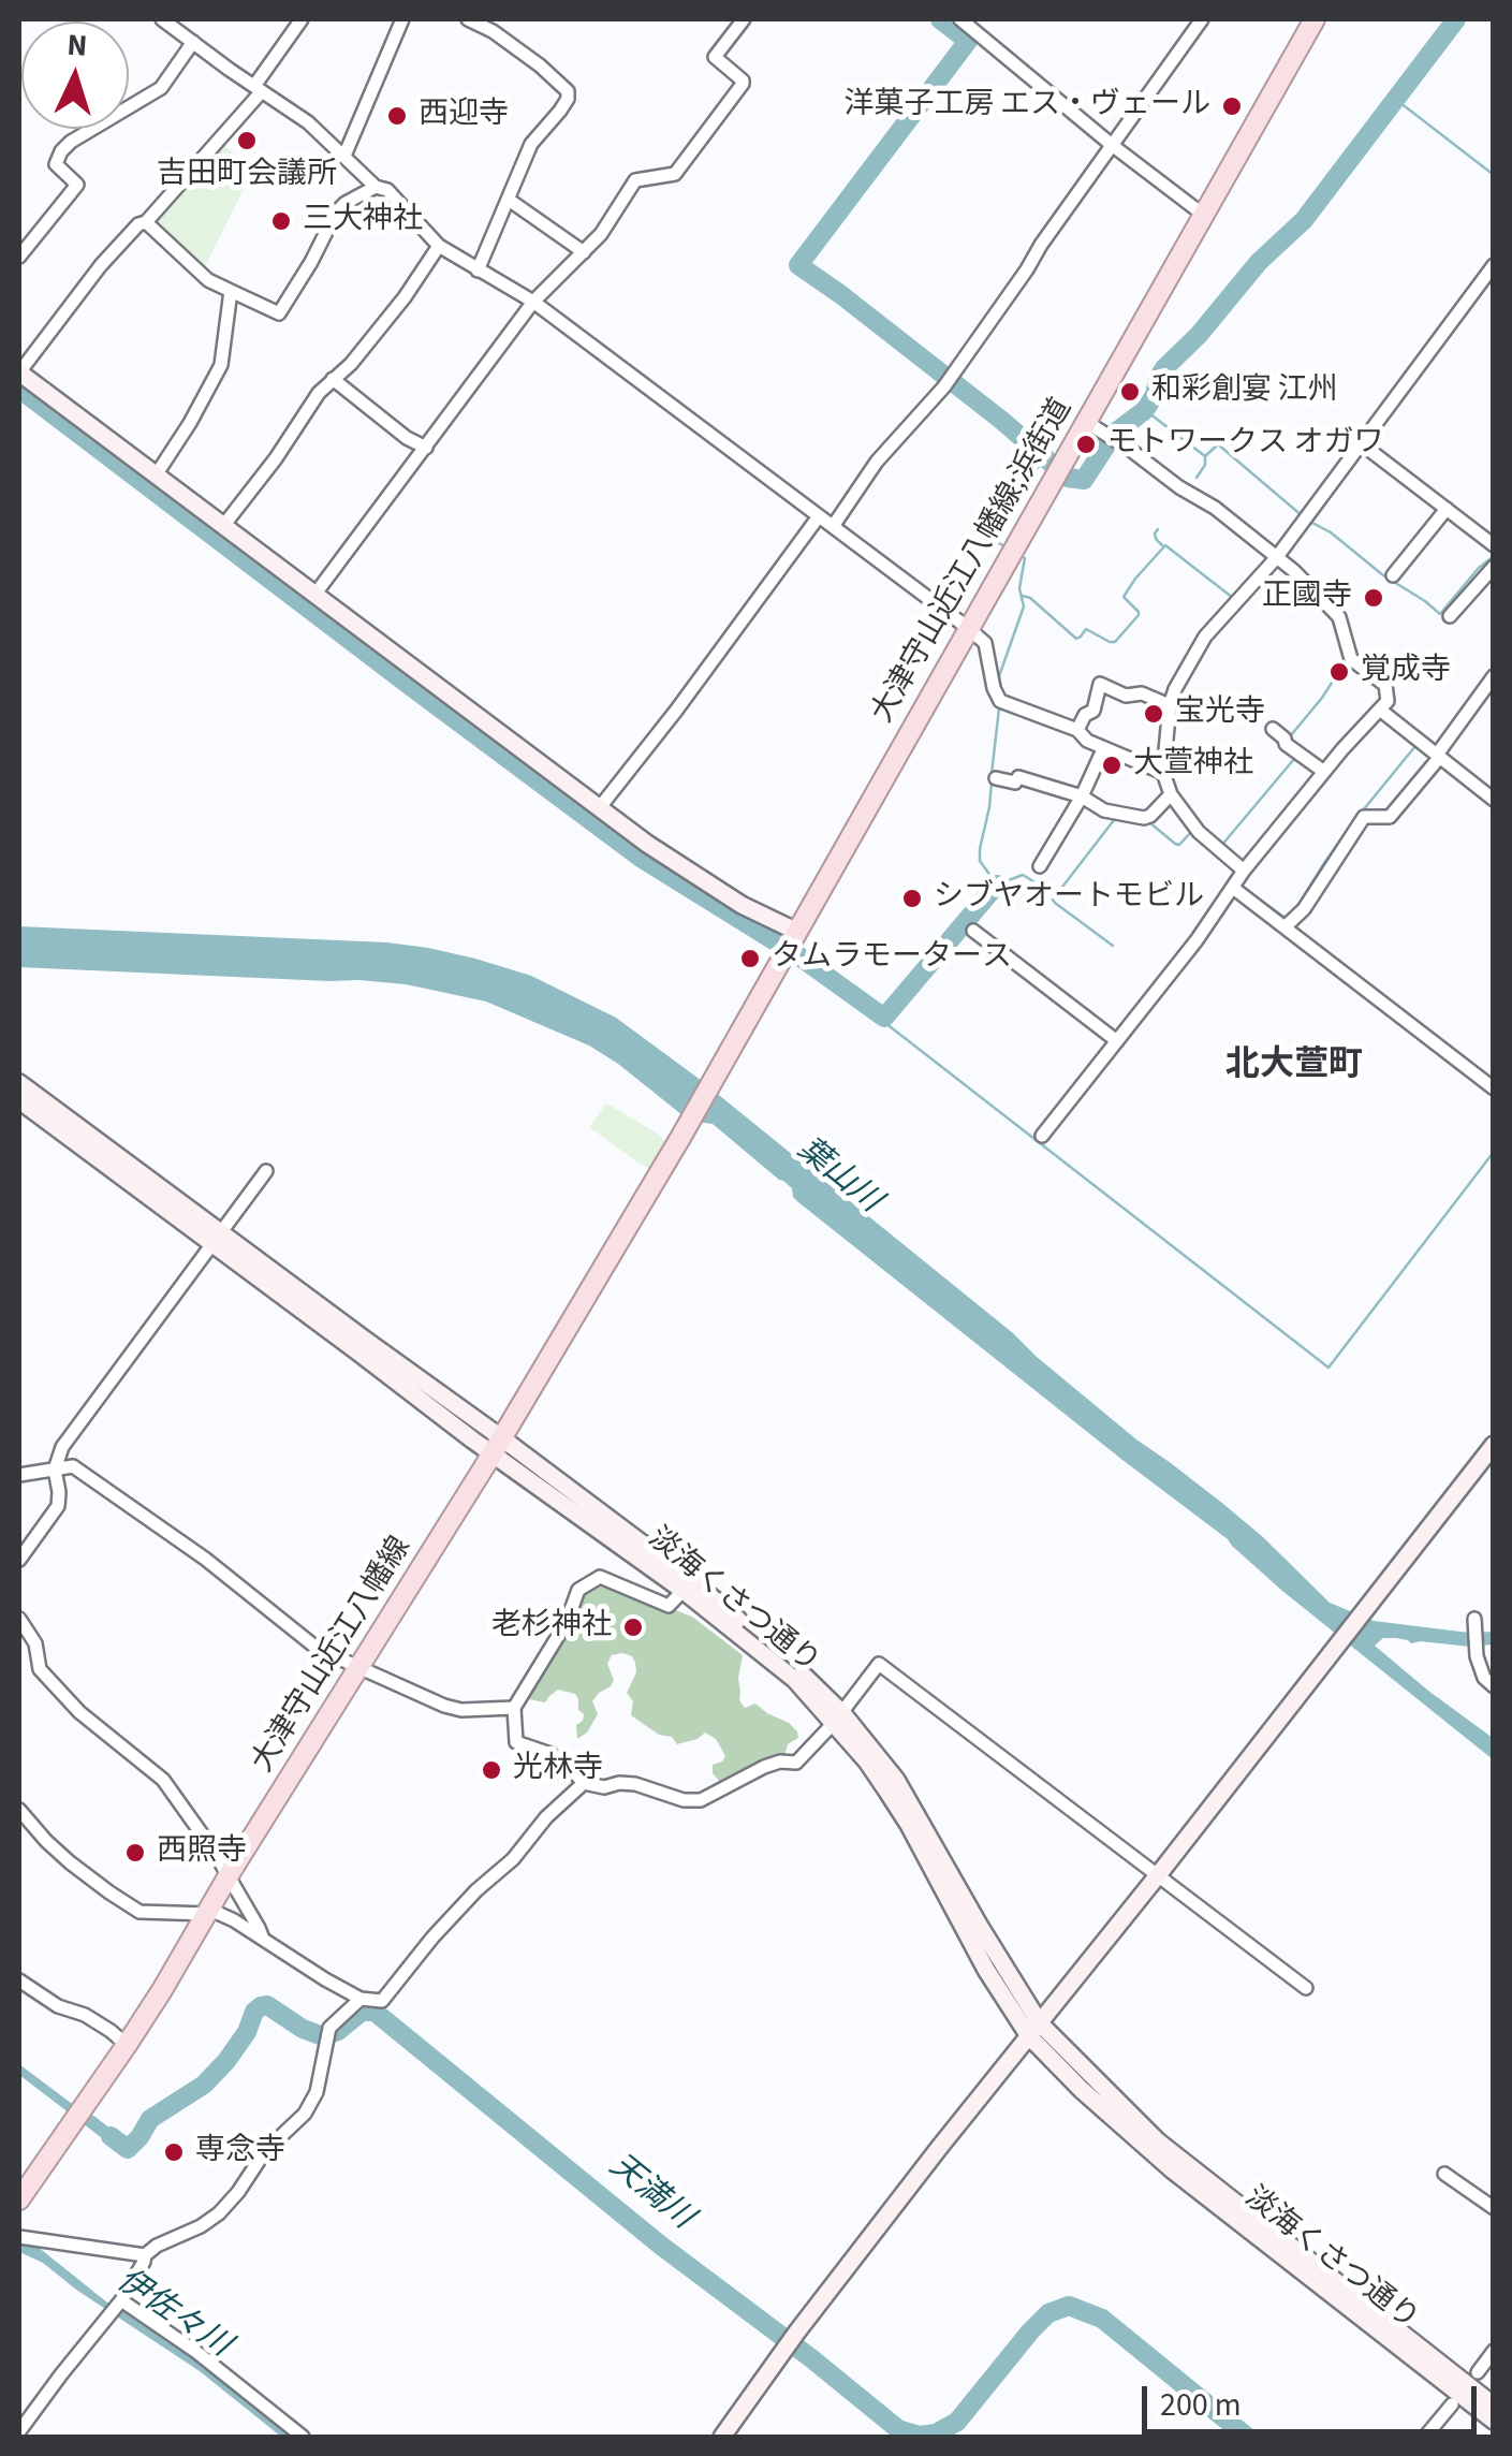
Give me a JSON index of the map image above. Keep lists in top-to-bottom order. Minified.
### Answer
{"streets":{"main road":["大津守山近江八幡線;浜街道","大津守山近江八幡線"],"street":["淡海くさつ通り"]},"crossings":[["大津守山近江八幡線;浜街道","大津守山近江八幡線"],["淡海くさつ通り","大津守山近江八幡線"]],"districts":["北大萱町"],"water":["葉山川","天満川","伊佐々川"],"places":["洋菓子工房 エス・ヴェール","西迎寺","吉田町会議所","三大神社","和彩創宴 江州","モトワークス オガワ","正國寺","覚成寺","宝光寺","大萱神社","シブヤオートモビル","タムラモータース","老杉神社","光林寺","西照寺","専念寺"],"scale_bar":"200 m","north":"top"}
